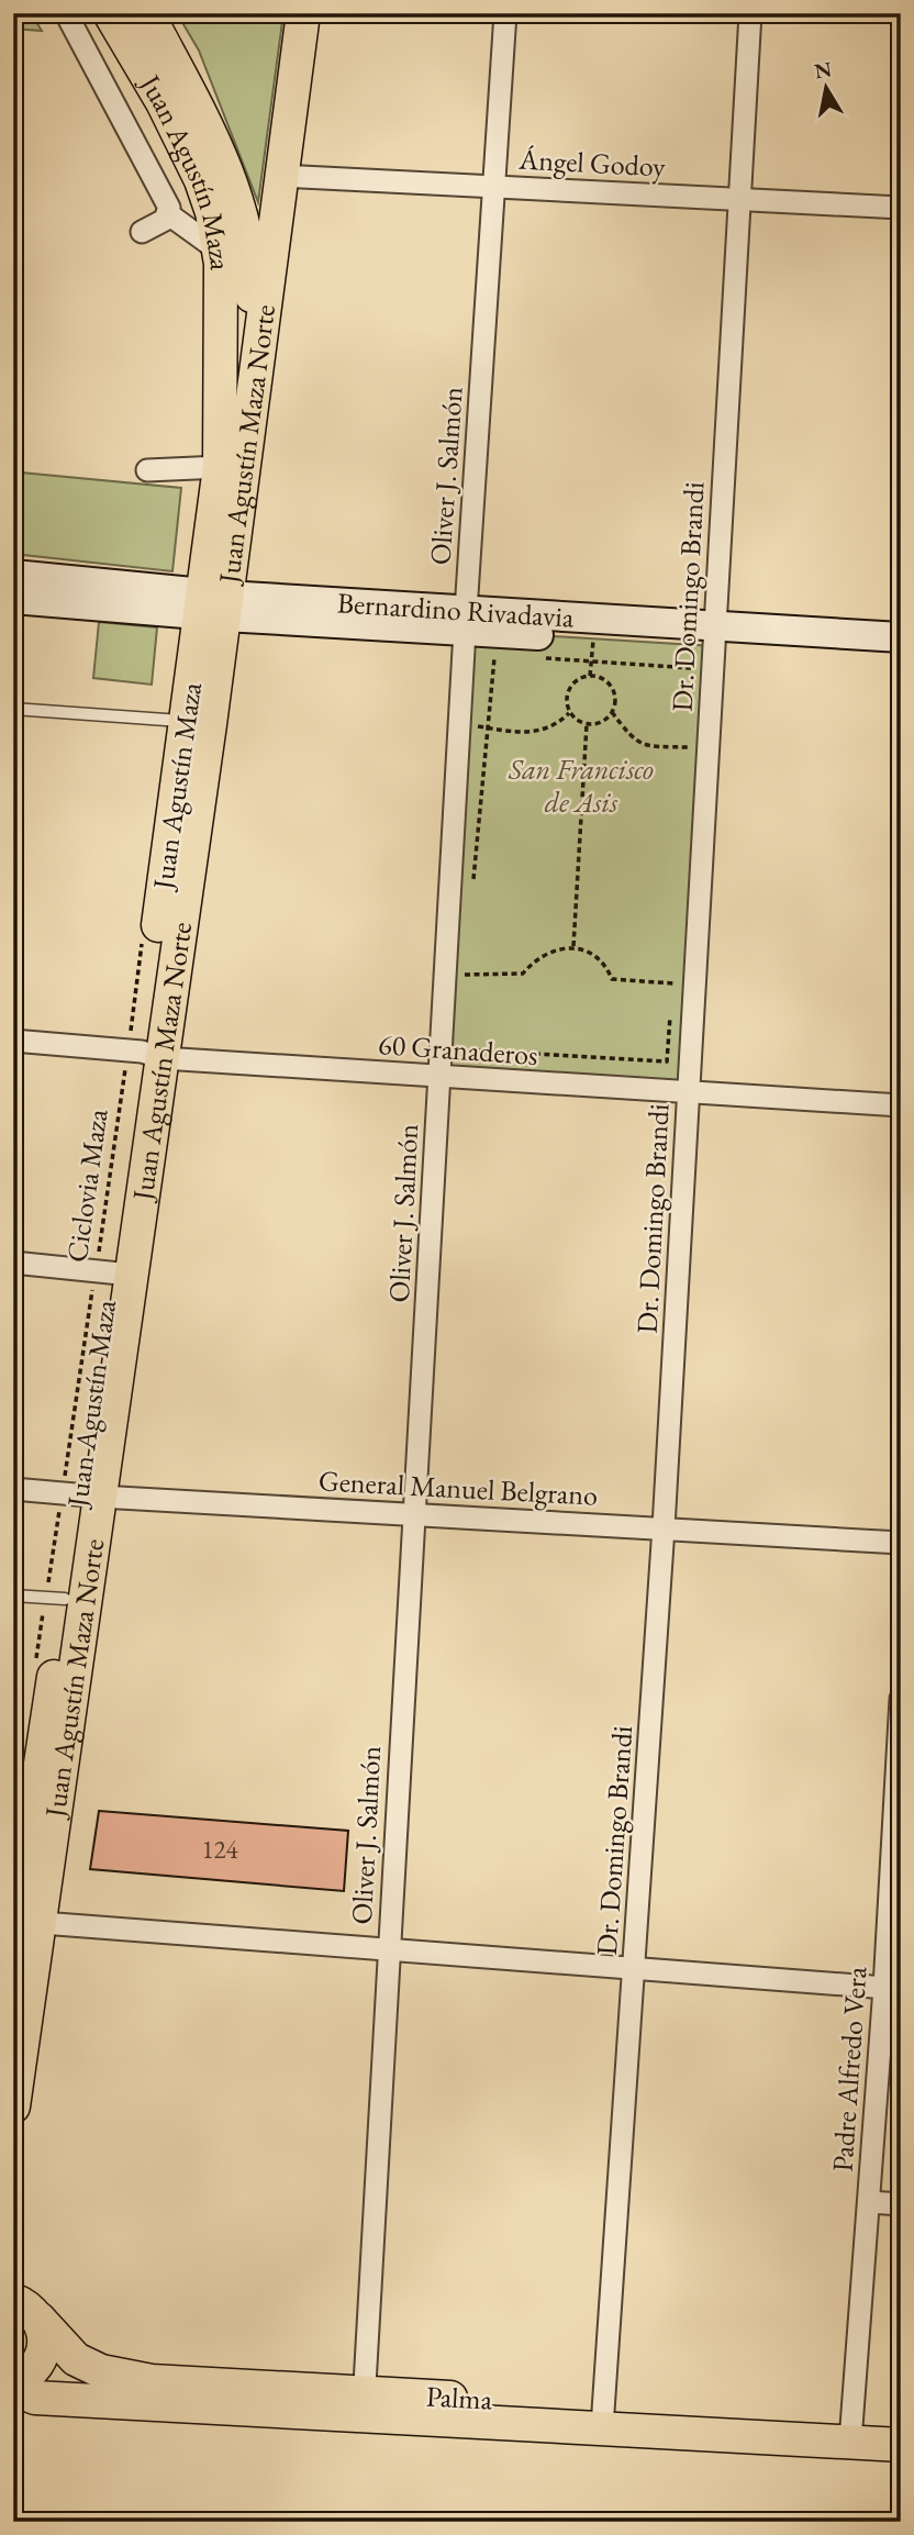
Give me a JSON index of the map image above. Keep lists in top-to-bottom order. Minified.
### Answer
{"streets":{"main road":["Juan Agustín Maza","Juan Agustín Maza Norte","Palma"],"street":["Ángel Godoy","Oliver J. Salmón","Dr. Domingo Brandi","Bernardino Rivadavia","60 Granaderos","General Manuel Belgrano","Padre Alfredo Vera"],"path":["Ciclovia Maza"]},"crossings":[["Ángel Godoy","Juan Agustín Maza Norte"],["Ángel Godoy","Oliver J. Salmón"],["Ángel Godoy","Dr. Domingo Brandi"],["Juan Agustín Maza","Juan Agustín Maza Norte"],["Juan Agustín Maza","Bernardino Rivadavia"],["Juan Agustín Maza","60 Granaderos"],["Juan Agustín Maza","Ciclovia Maza"],["Juan Agustín Maza","General Manuel Belgrano"],["Juan Agustín Maza Norte","Bernardino Rivadavia"],["Juan Agustín Maza Norte","60 Granaderos"],["Juan Agustín Maza Norte","Ciclovia Maza"],["Juan Agustín Maza Norte","General Manuel Belgrano"],["Oliver J. Salmón","Bernardino Rivadavia"],["Oliver J. Salmón","60 Granaderos"],["Oliver J. Salmón","General Manuel Belgrano"],["Oliver J. Salmón","Palma"],["Dr. Domingo Brandi","Bernardino Rivadavia"],["Dr. Domingo Brandi","60 Granaderos"],["Dr. Domingo Brandi","General Manuel Belgrano"],["Dr. Domingo Brandi","Palma"],["60 Granaderos","Ciclovia Maza"],["Ciclovia Maza","General Manuel Belgrano"],["Padre Alfredo Vera","Palma"]],"parks":["San Francisco de Asis"],"house_numbers":["124"],"north":"top"}
